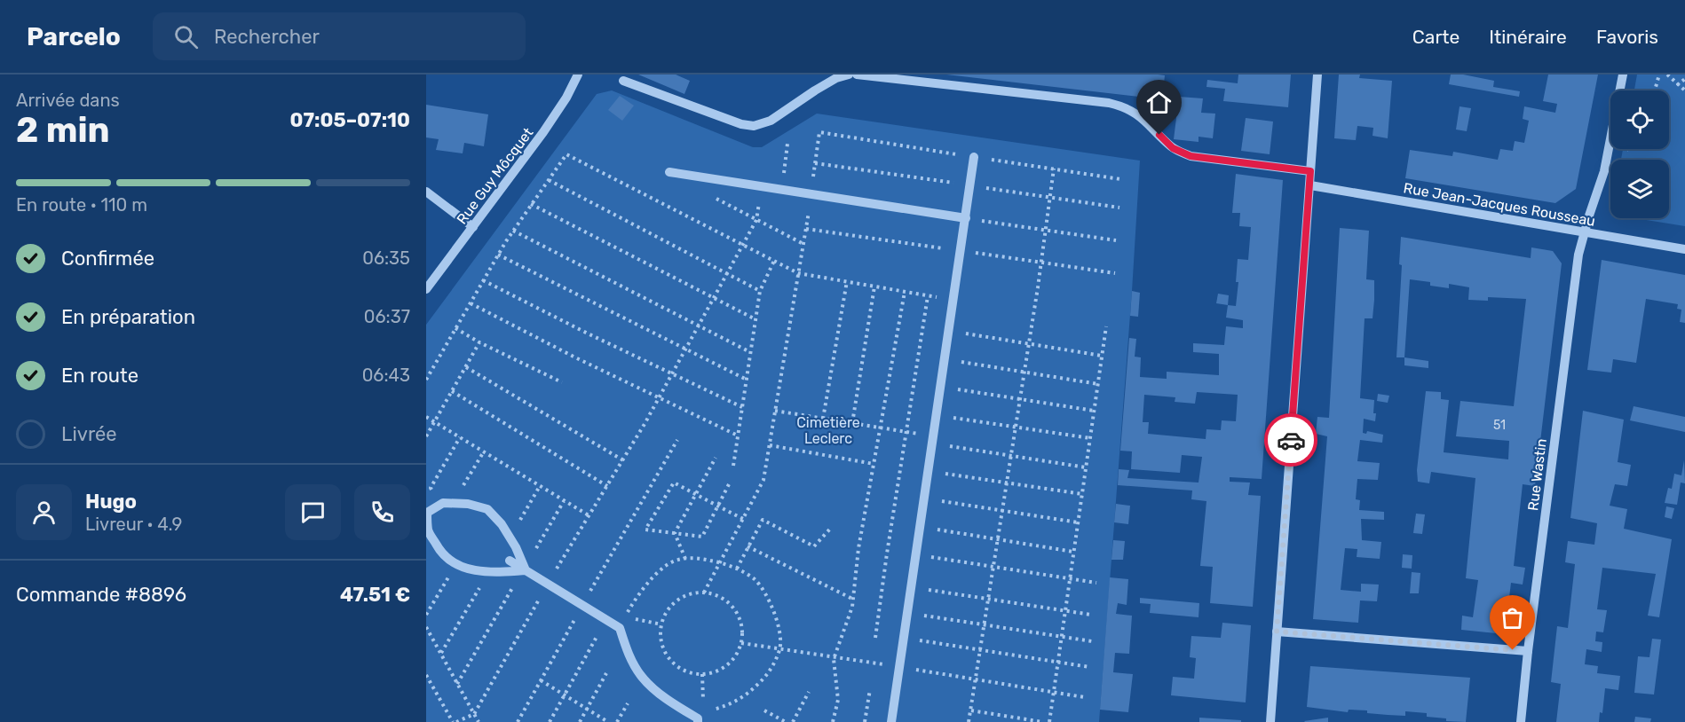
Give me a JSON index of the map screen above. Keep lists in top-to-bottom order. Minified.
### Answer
{"streets":{"street":["Rue Guy Môcquet","Rue Jean-Jacques Rousseau","Rue Wastin"]},"crossings":[["Rue Jean-Jacques Rousseau","Rue Wastin"]],"parks":["Cimetière Leclerc"],"house_numbers":["51"],"page":{"header":"Parcelo","search":"Rechercher","nav":["Carte","Itinéraire","Favoris"],"heading":["2 min","Arrivée dans","07:05–07:10"],"panel":["Hugo","Livreur · 4.9","Commande #8896","47.51 €"],"bar":"En route · 110 m","list":[["Confirmée","06:35"],["En préparation","06:37"],["En route","06:43"],"Livrée"]}}
